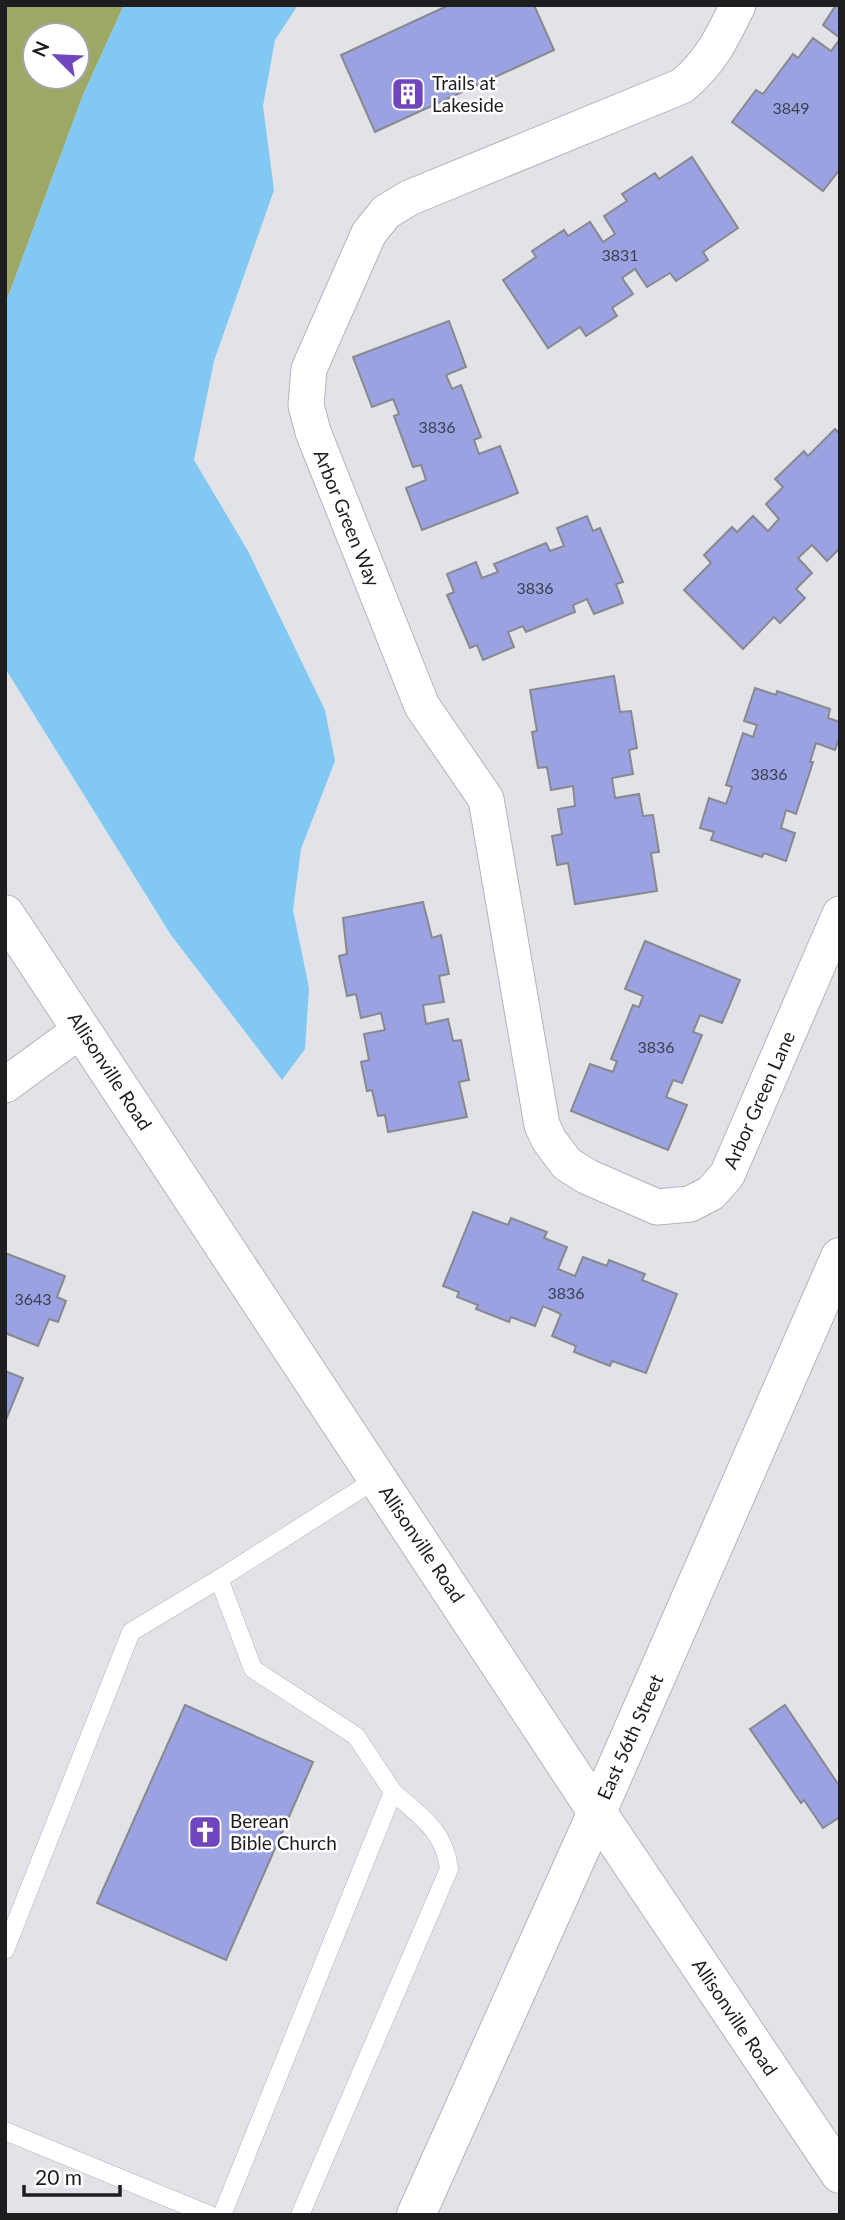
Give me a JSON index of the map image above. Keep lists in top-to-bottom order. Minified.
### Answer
{"streets":{"main road":["Allisonville Road","East 56th Street"],"street":["Arbor Green Way","Arbor Green Lane"]},"crossings":[["Arbor Green Way","Arbor Green Lane"],["Allisonville Road","East 56th Street"]],"places":{"building":["Trails at Lakeside"],"church":["Berean Bible Church"]},"house_numbers":["3849","3831","3836","3836","3836","3836","3836","3643"],"scale_bar":"20 m","north":"top left"}
